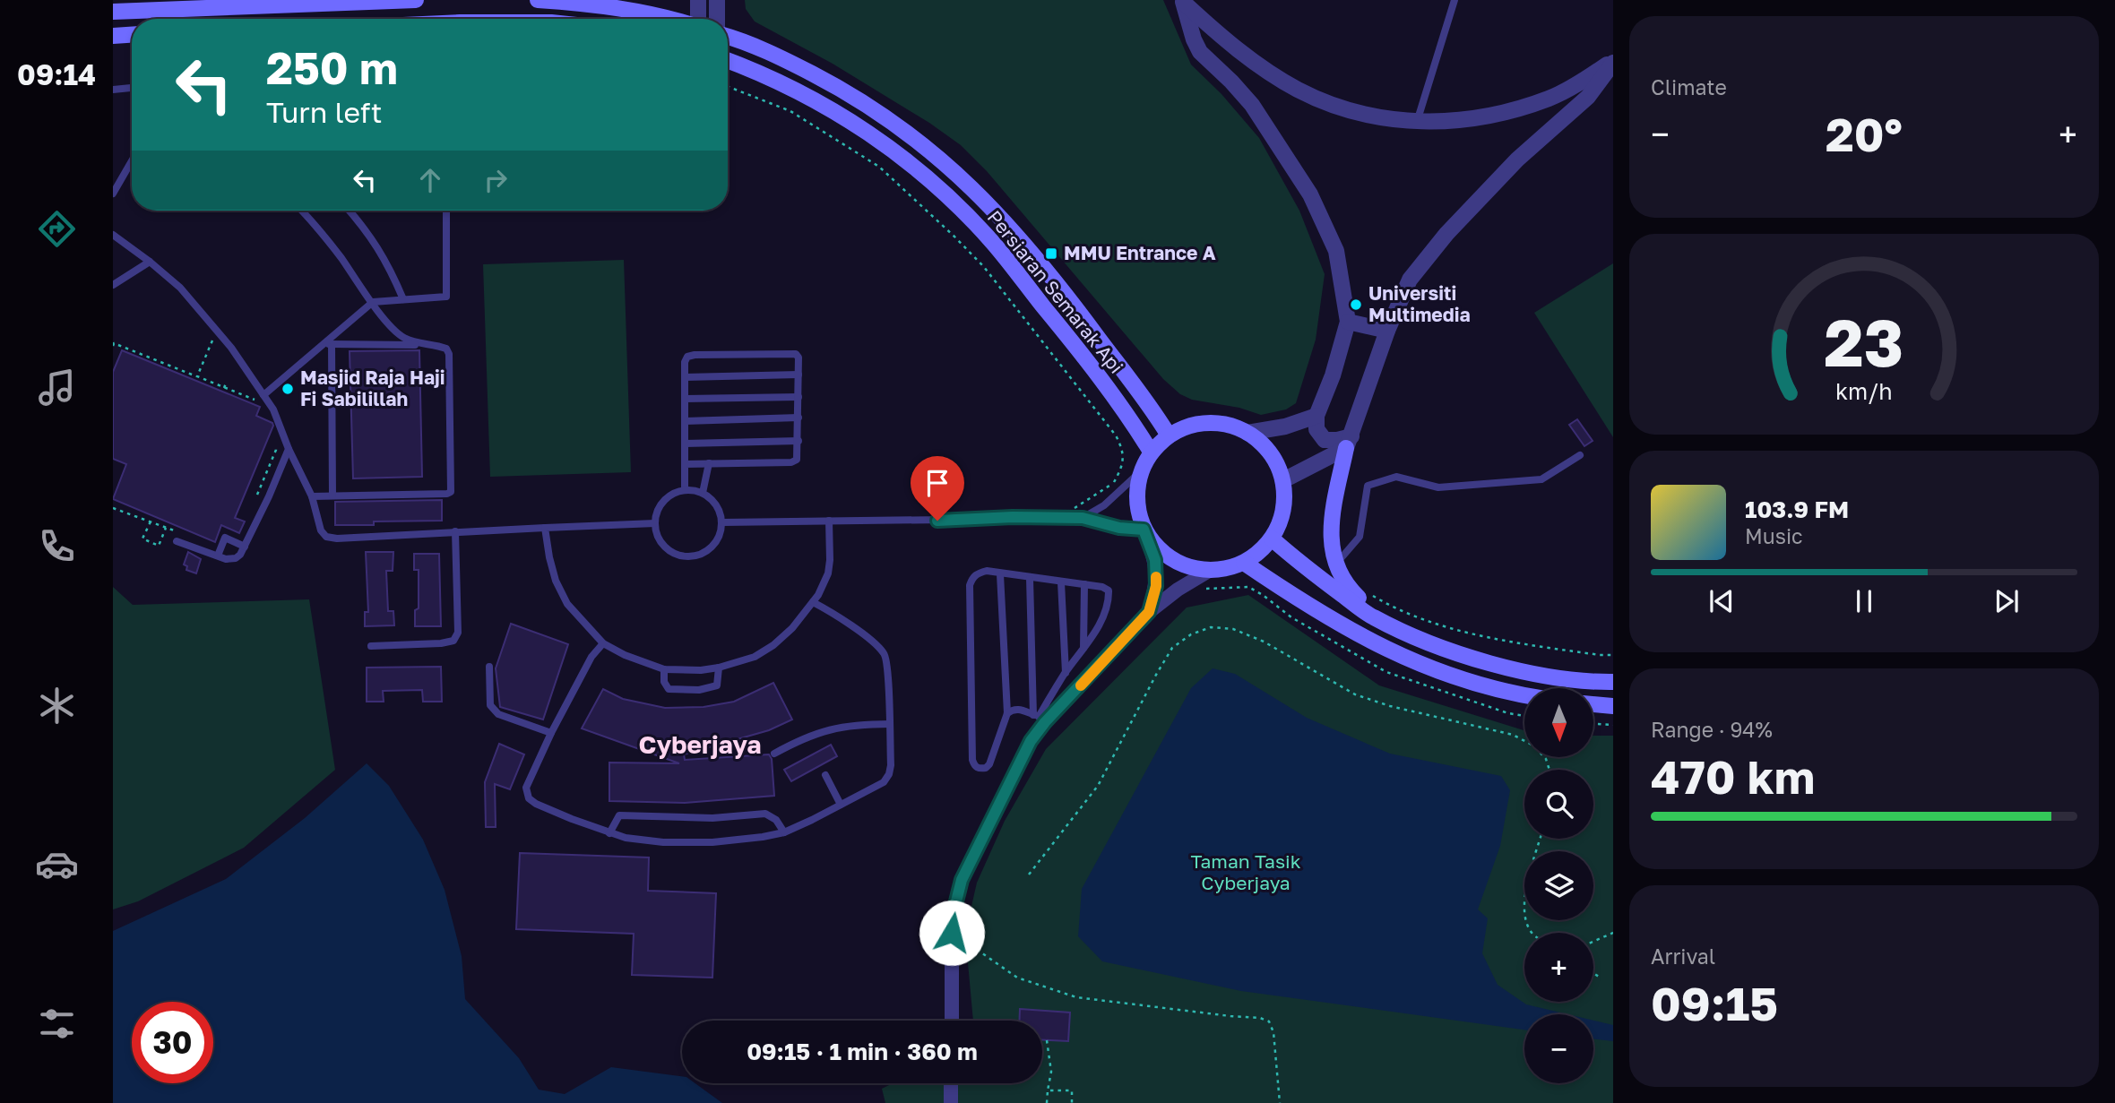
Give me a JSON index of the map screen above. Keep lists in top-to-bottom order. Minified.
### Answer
{"streets":{"main road":["Persiaran Semarak Api"]},"districts":["Cyberjaya"],"parks":["Taman Tasik Cyberjaya"],"places":{"transit":["MMU Entrance A"],"other":["Universiti Multimedia","Masjid Raja Haji Fi Sabilillah"]},"north":"bottom","page":{"tabs":"09:14","tile":["Climate",["Range · 94%","470 km"],["Arrival","09:15"]],"turn":["250 m","Turn left"],"heat":["−","20°","+"],"song":["103.9 FM","Music"],"map_buttons":["+","−"],"limit":"30","trip":"09:15 · 1 min · 360 m","gauge":["23","km/h"]}}
